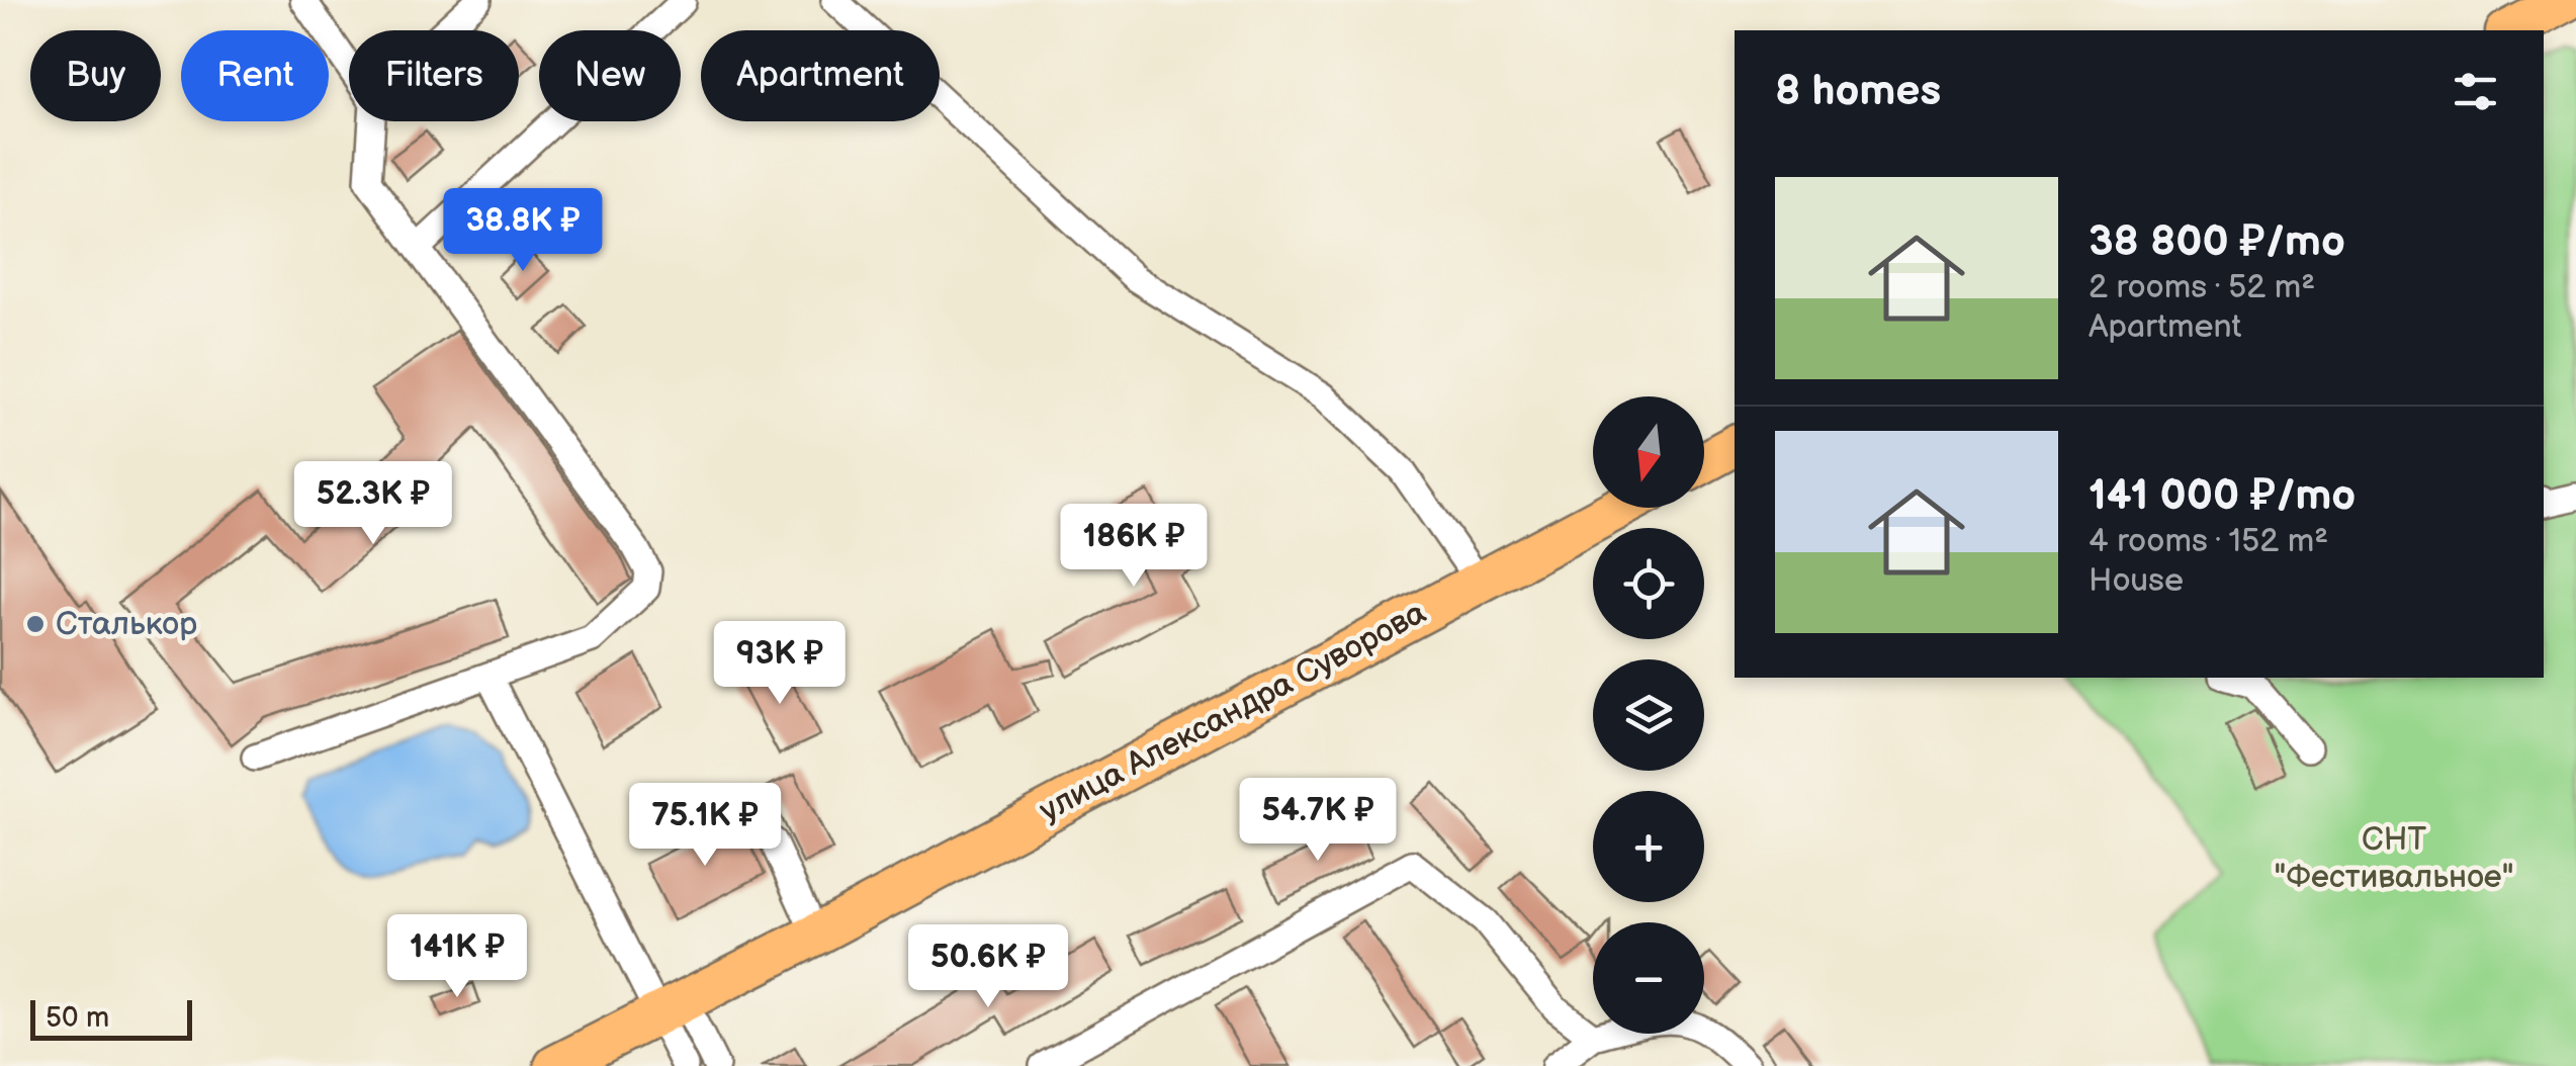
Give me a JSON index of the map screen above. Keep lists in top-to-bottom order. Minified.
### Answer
{"streets":{"main road":["улица Александра Суворова"]},"parks":["СНТ \"Фестивальное\""],"places":["Сталькор"],"scale_bar":"50 m","north":"bottom","page":{"chip":["Buy","Rent","Filters","New","Apartment"],"heading":"8 homes","list":[{"name":"38 800 ₽/mo","note":"2 rooms · 52 m² · Apartment"},{"name":"141 000 ₽/mo","note":"4 rooms · 152 m² · House"}],"price":["38.8K ₽","52.3K ₽","186K ₽","93K ₽","54.7K ₽","75.1K ₽","141K ₽","50.6K ₽"],"map_buttons":["+","−"],"scale":"50 m"}}
